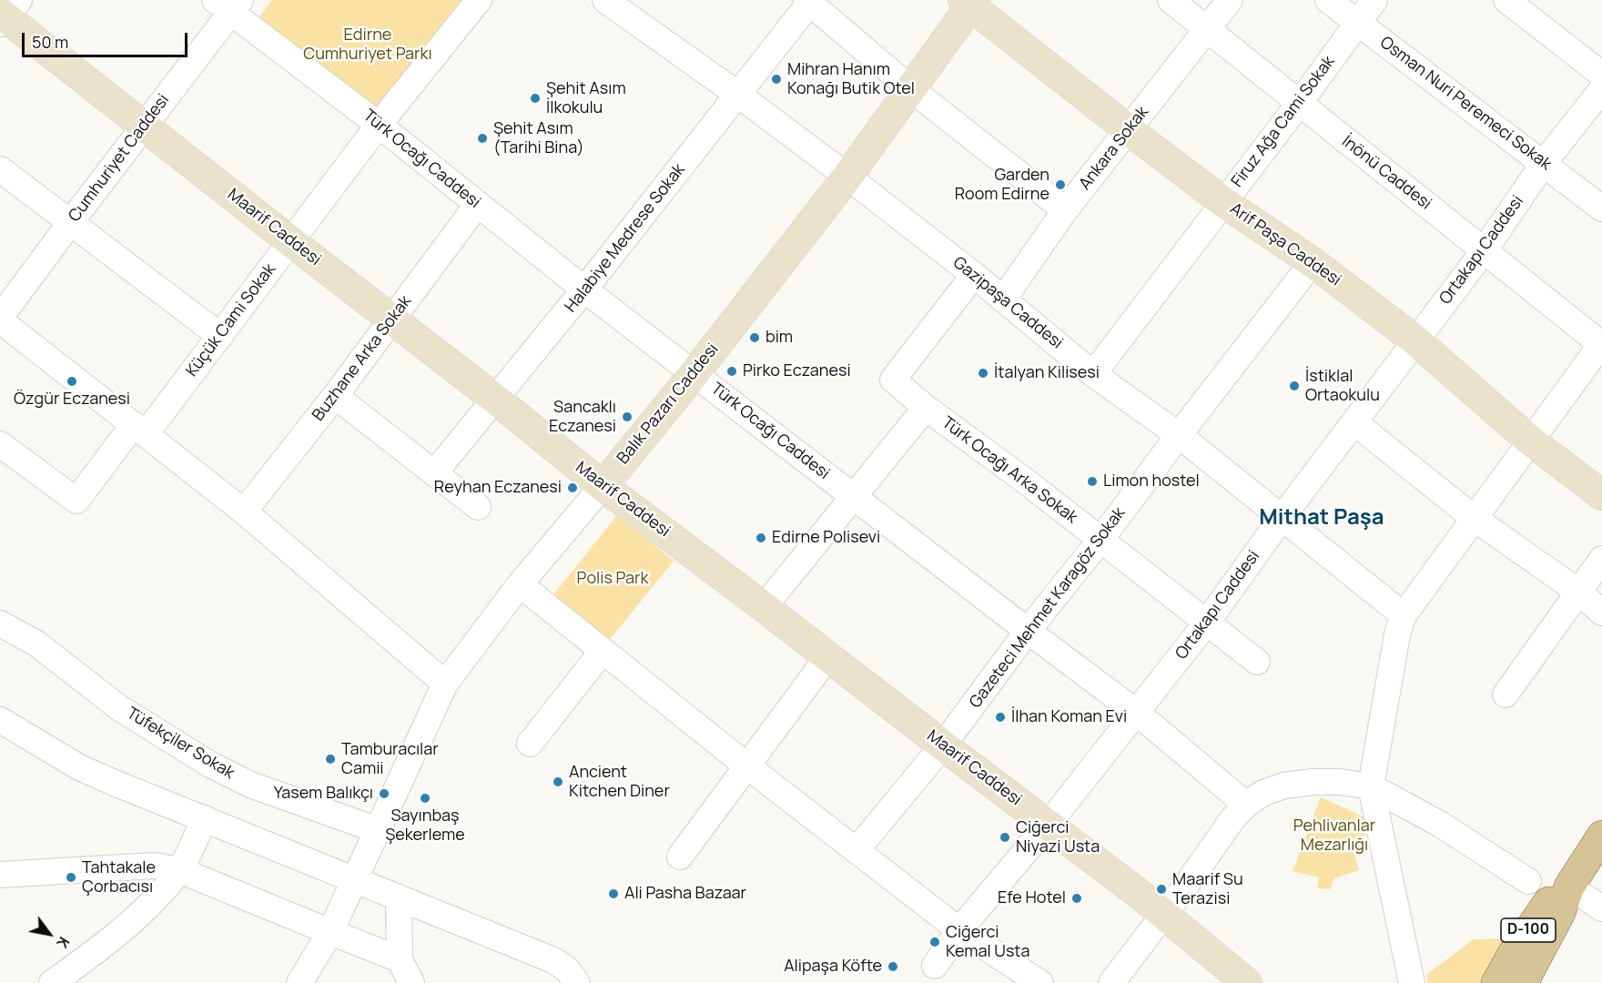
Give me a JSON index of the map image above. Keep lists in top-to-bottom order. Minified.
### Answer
{"streets":{"main road":["D-100"],"street":["Osman Nuri Peremeci Sokak","Firuz Ağa Cami Sokak","Ankara Sokak","Cumhuriyet Caddesi","Türk Ocağı Caddesi","İnönü Caddesi","Maarif Caddesi","Halabiye Medrese Sokak","Arif Paşa Caddesi","Ortakapı Caddesi","Gazipaşa Caddesi","Küçük Cami Sokak","Buzhane Arka Sokak","Balık Pazarı Caddesi","Türk Ocağı Arka Sokak","Gazeteci Mehmet Karagöz Sokak","Tüfekçiler Sokak"]},"crossings":[["Osman Nuri Peremeci Sokak","Firuz Ağa Cami Sokak"],["Osman Nuri Peremeci Sokak","Ortakapı Caddesi"],["Firuz Ağa Cami Sokak","İnönü Caddesi"],["Firuz Ağa Cami Sokak","Arif Paşa Caddesi"],["Firuz Ağa Cami Sokak","Gazipaşa Caddesi"],["Ankara Sokak","İnönü Caddesi"],["Ankara Sokak","Arif Paşa Caddesi"],["Ankara Sokak","Gazipaşa Caddesi"],["Cumhuriyet Caddesi","Türk Ocağı Caddesi"],["Cumhuriyet Caddesi","Maarif Caddesi"],["Türk Ocağı Caddesi","Halabiye Medrese Sokak"],["Türk Ocağı Caddesi","Ortakapı Caddesi"],["Türk Ocağı Caddesi","Küçük Cami Sokak"],["Türk Ocağı Caddesi","Buzhane Arka Sokak"],["Türk Ocağı Caddesi","Balık Pazarı Caddesi"],["Türk Ocağı Caddesi","Gazeteci Mehmet Karagöz Sokak"],["İnönü Caddesi","Ortakapı Caddesi"],["Maarif Caddesi","Halabiye Medrese Sokak"],["Maarif Caddesi","Ortakapı Caddesi"],["Maarif Caddesi","Küçük Cami Sokak"],["Maarif Caddesi","Buzhane Arka Sokak"],["Maarif Caddesi","Balık Pazarı Caddesi"],["Maarif Caddesi","Gazeteci Mehmet Karagöz Sokak"],["Halabiye Medrese Sokak","Gazipaşa Caddesi"],["Arif Paşa Caddesi","Ortakapı Caddesi"],["Arif Paşa Caddesi","Balık Pazarı Caddesi"],["Arif Paşa Caddesi","Gazeteci Mehmet Karagöz Sokak"],["Ortakapı Caddesi","Gazipaşa Caddesi"],["Ortakapı Caddesi","Türk Ocağı Arka Sokak"],["Gazipaşa Caddesi","Balık Pazarı Caddesi"],["Gazipaşa Caddesi","Türk Ocağı Arka Sokak"],["Gazipaşa Caddesi","Gazeteci Mehmet Karagöz Sokak"],["Balık Pazarı Caddesi","Tüfekçiler Sokak"],["Türk Ocağı Arka Sokak","Gazeteci Mehmet Karagöz Sokak"]],"districts":["Mithat Paşa"],"parks":["Edirne Cumhuriyet Parkı","Polis Park","Pehlivanlar Mezarlığı"],"places":["Mihran Hanım Konağı Butik Otel","Şehit Asım İlkokulu","Şehit Asım (Tarihi Bina)","Garden Room Edirne","bim","Pirko Eczanesi","İtalyan Kilisesi","Özgür Eczanesi","İstiklal Ortaokulu","Sancaklı Eczanesi","Limon hostel","Reyhan Eczanesi","Edirne Polisevi","İlhan Koman Evi","Tamburacılar Camii","Ancient Kitchen Diner","Yasem Balıkçı","Sayınbaş Şekerleme","Ciğerci Niyazi Usta","Tahtakale Çorbacısı","Maarif Su Terazisi","Ali Pasha Bazaar","Efe Hotel","Ciğerci Kemal Usta","Alipaşa Köfte"],"scale_bar":"50 m","north":"bottom right"}
